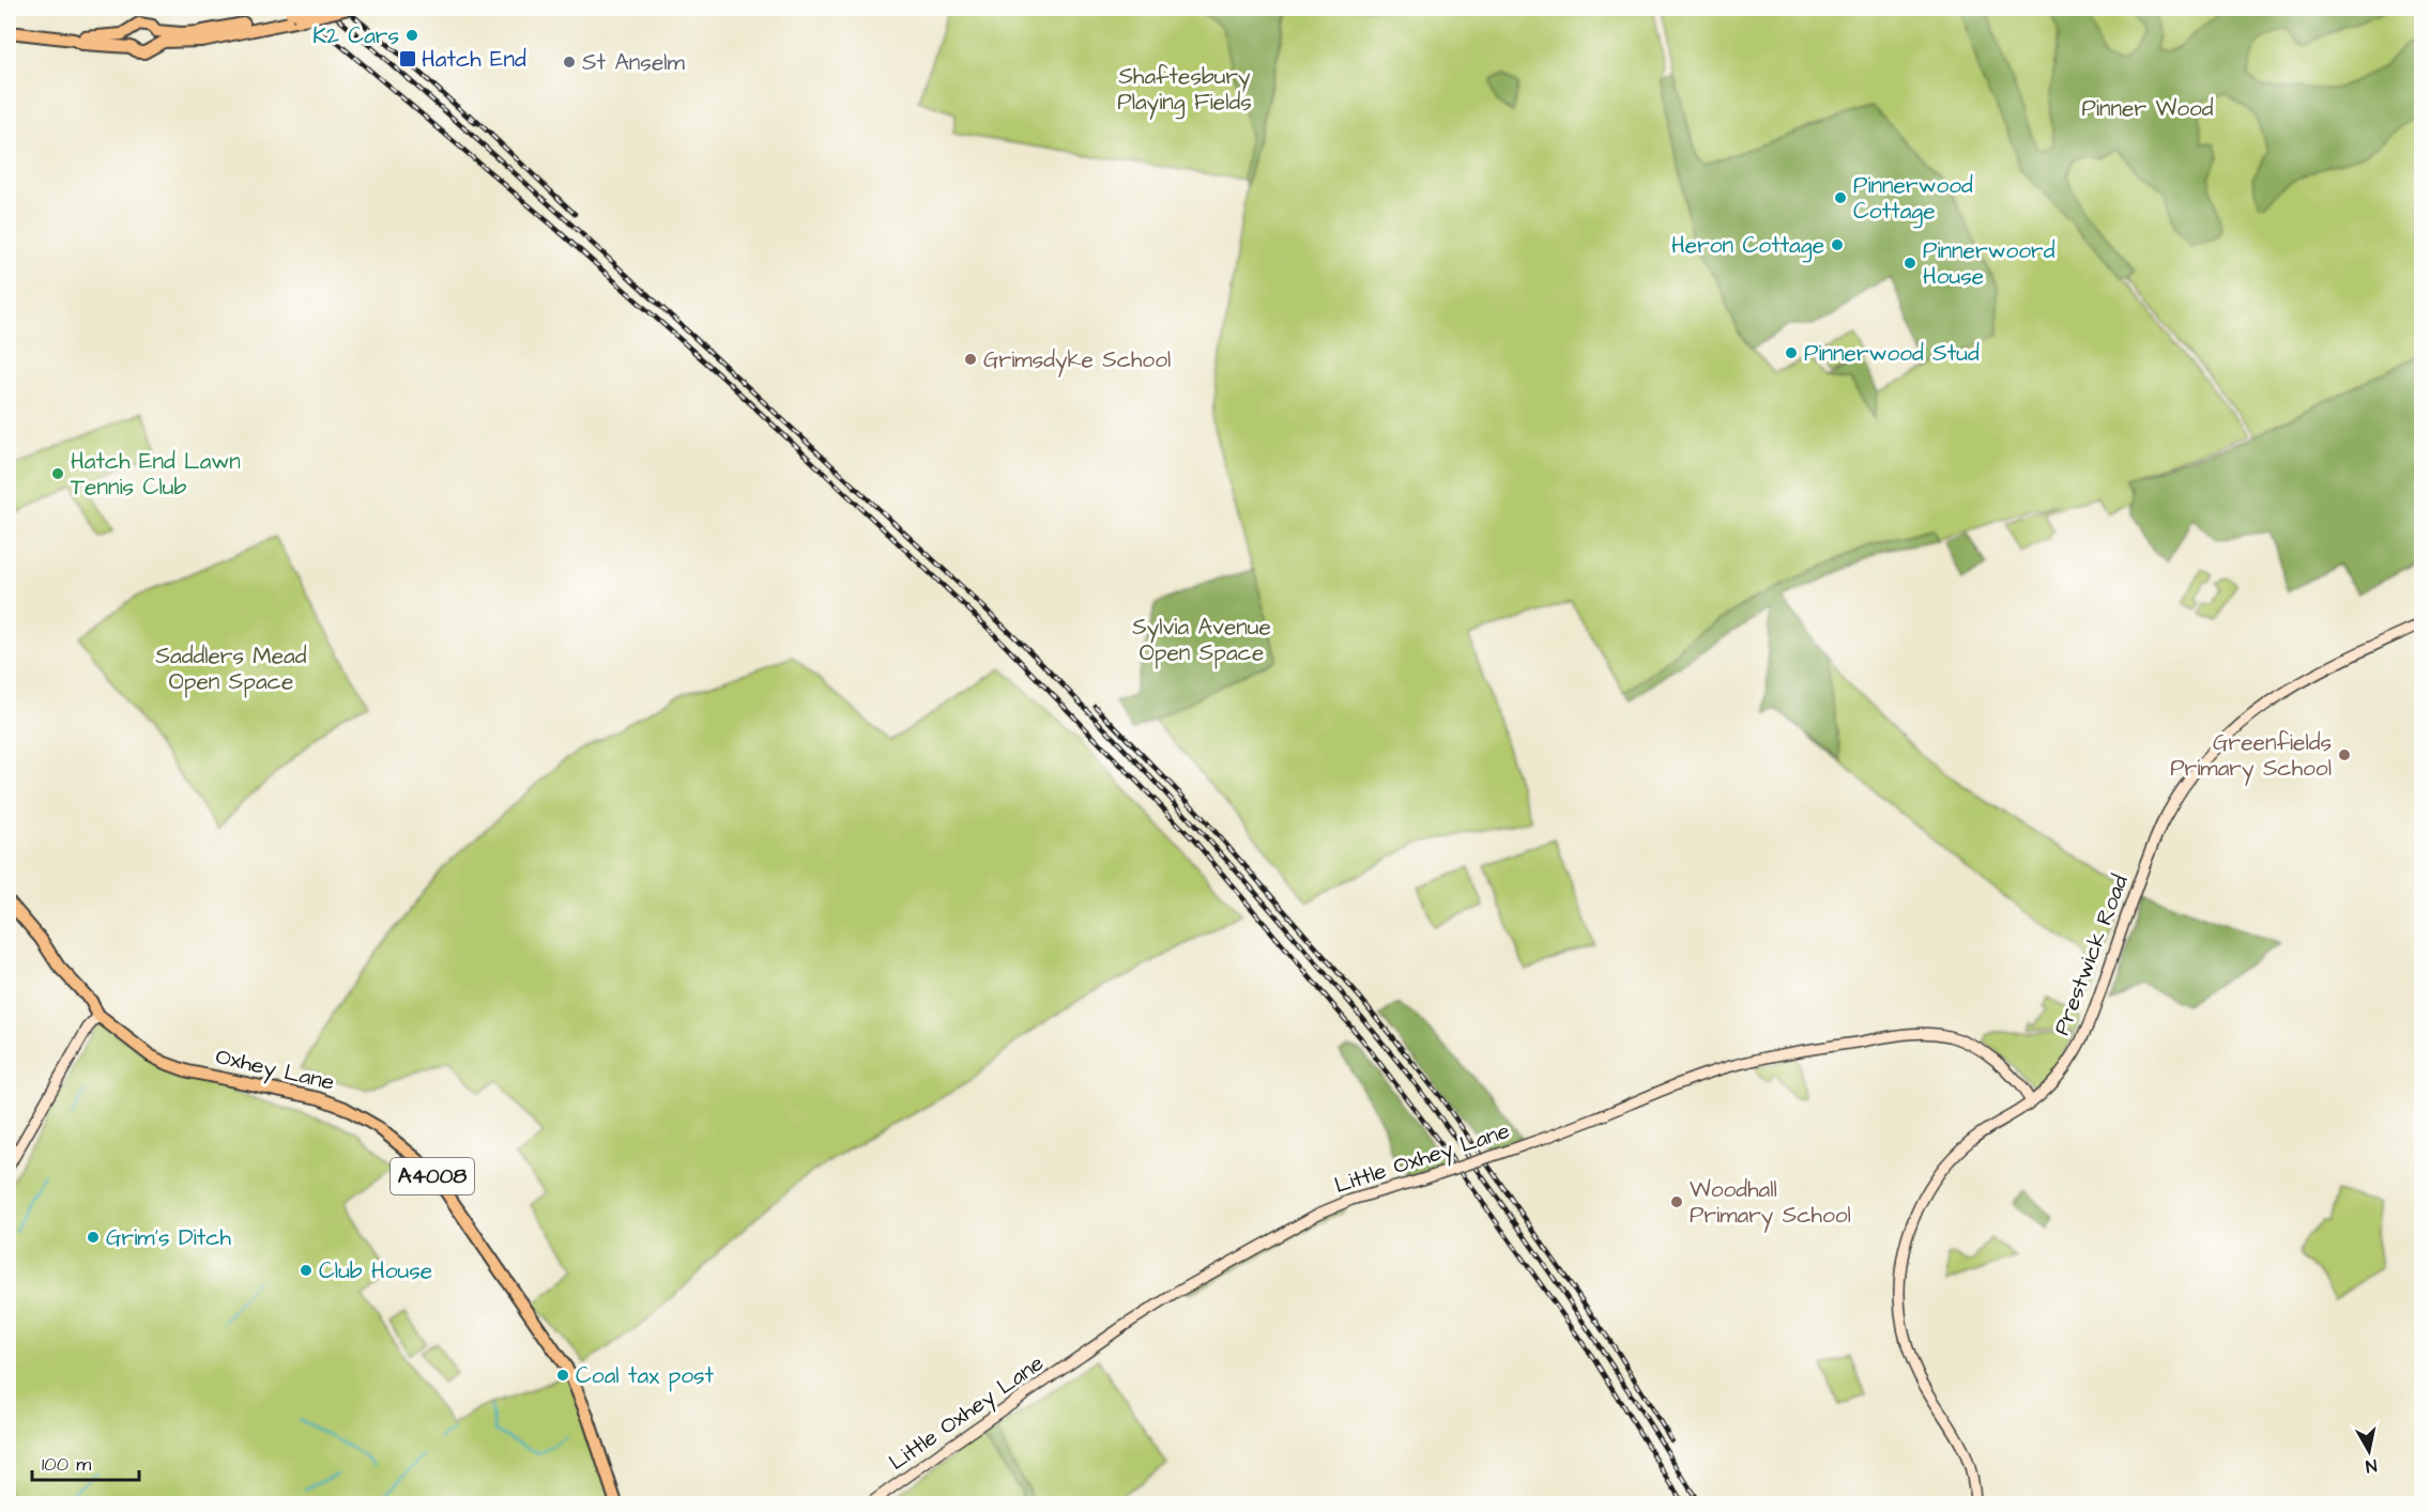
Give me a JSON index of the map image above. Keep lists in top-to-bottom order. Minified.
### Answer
{"streets":{"main road":["Prestwick Road","Oxhey Lane","Little Oxhey Lane","A4008"]},"crossings":[["Prestwick Road","Little Oxhey Lane"]],"parks":["Shaftesbury Playing Fields","Pinner Wood","Sylvia Avenue Open Space","Saddlers Mead Open Space"],"places":{"other":["K2 Cars","St Anselm","Pinnerwood Cottage","Heron Cottage","Pinnerwoord House","Pinnerwood Stud","Grimsdyke School","Hatch End Lawn Tennis Club","Greenfields Primary School","Woodhall Primary School","Grim's Ditch","Club House","Coal tax post"],"transit":["Hatch End"]},"scale_bar":"100 m","north":"bottom"}
